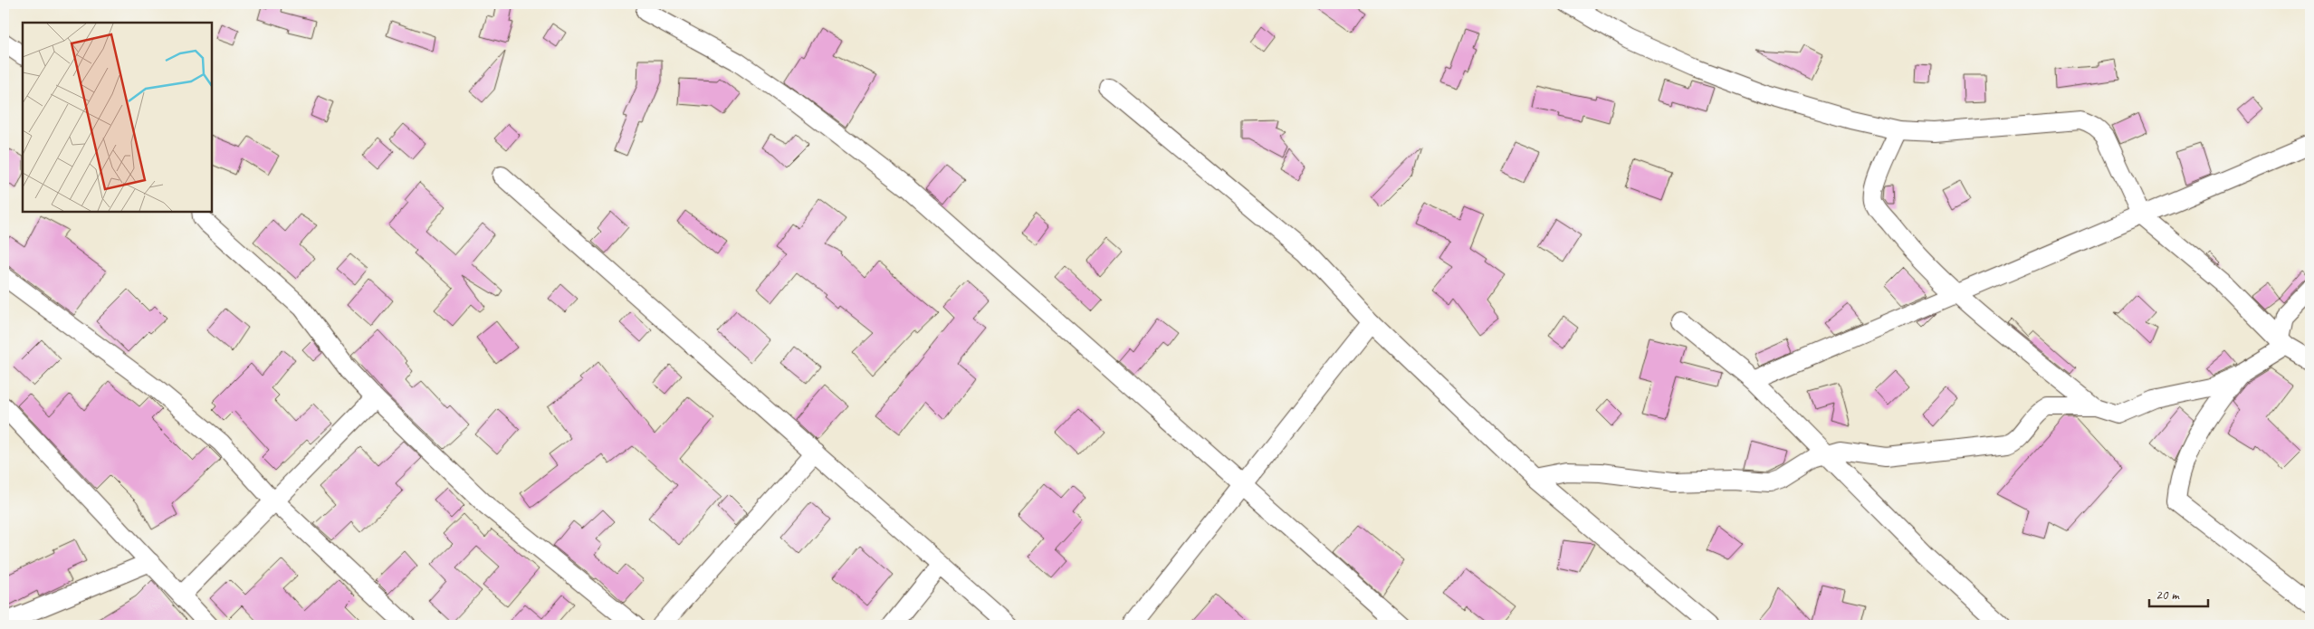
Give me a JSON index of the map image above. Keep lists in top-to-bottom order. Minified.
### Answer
{"scale_bar":"20 m"}
